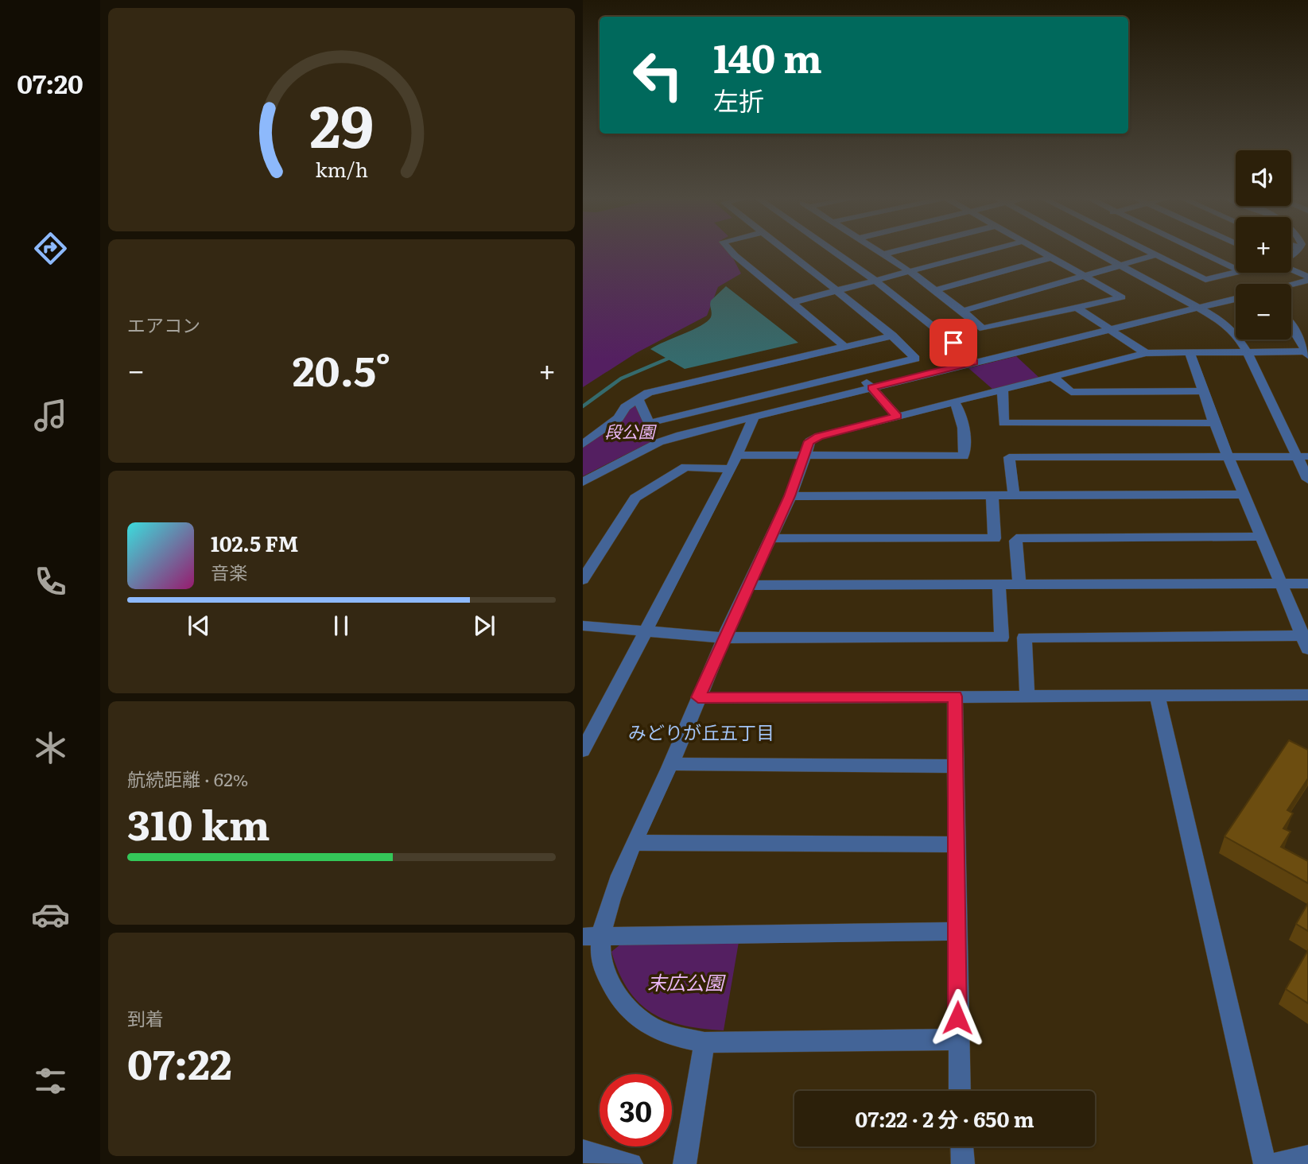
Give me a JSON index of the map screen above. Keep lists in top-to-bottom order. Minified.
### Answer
{"districts":["みどりが丘五丁目"],"parks":["段公園","末広公園"],"page":{"tabs":"07:20","turn":["140 m","左折"],"map_buttons":["+","−"],"tile":["エアコン",["航続距離 · 62%","310 km"],["到着","07:22"]],"heat":["−","20.5°","+"],"song":["102.5 FM","音楽"],"limit":"30","trip":"07:22 · 2 分 · 650 m","gauge":["29","km/h"]}}
